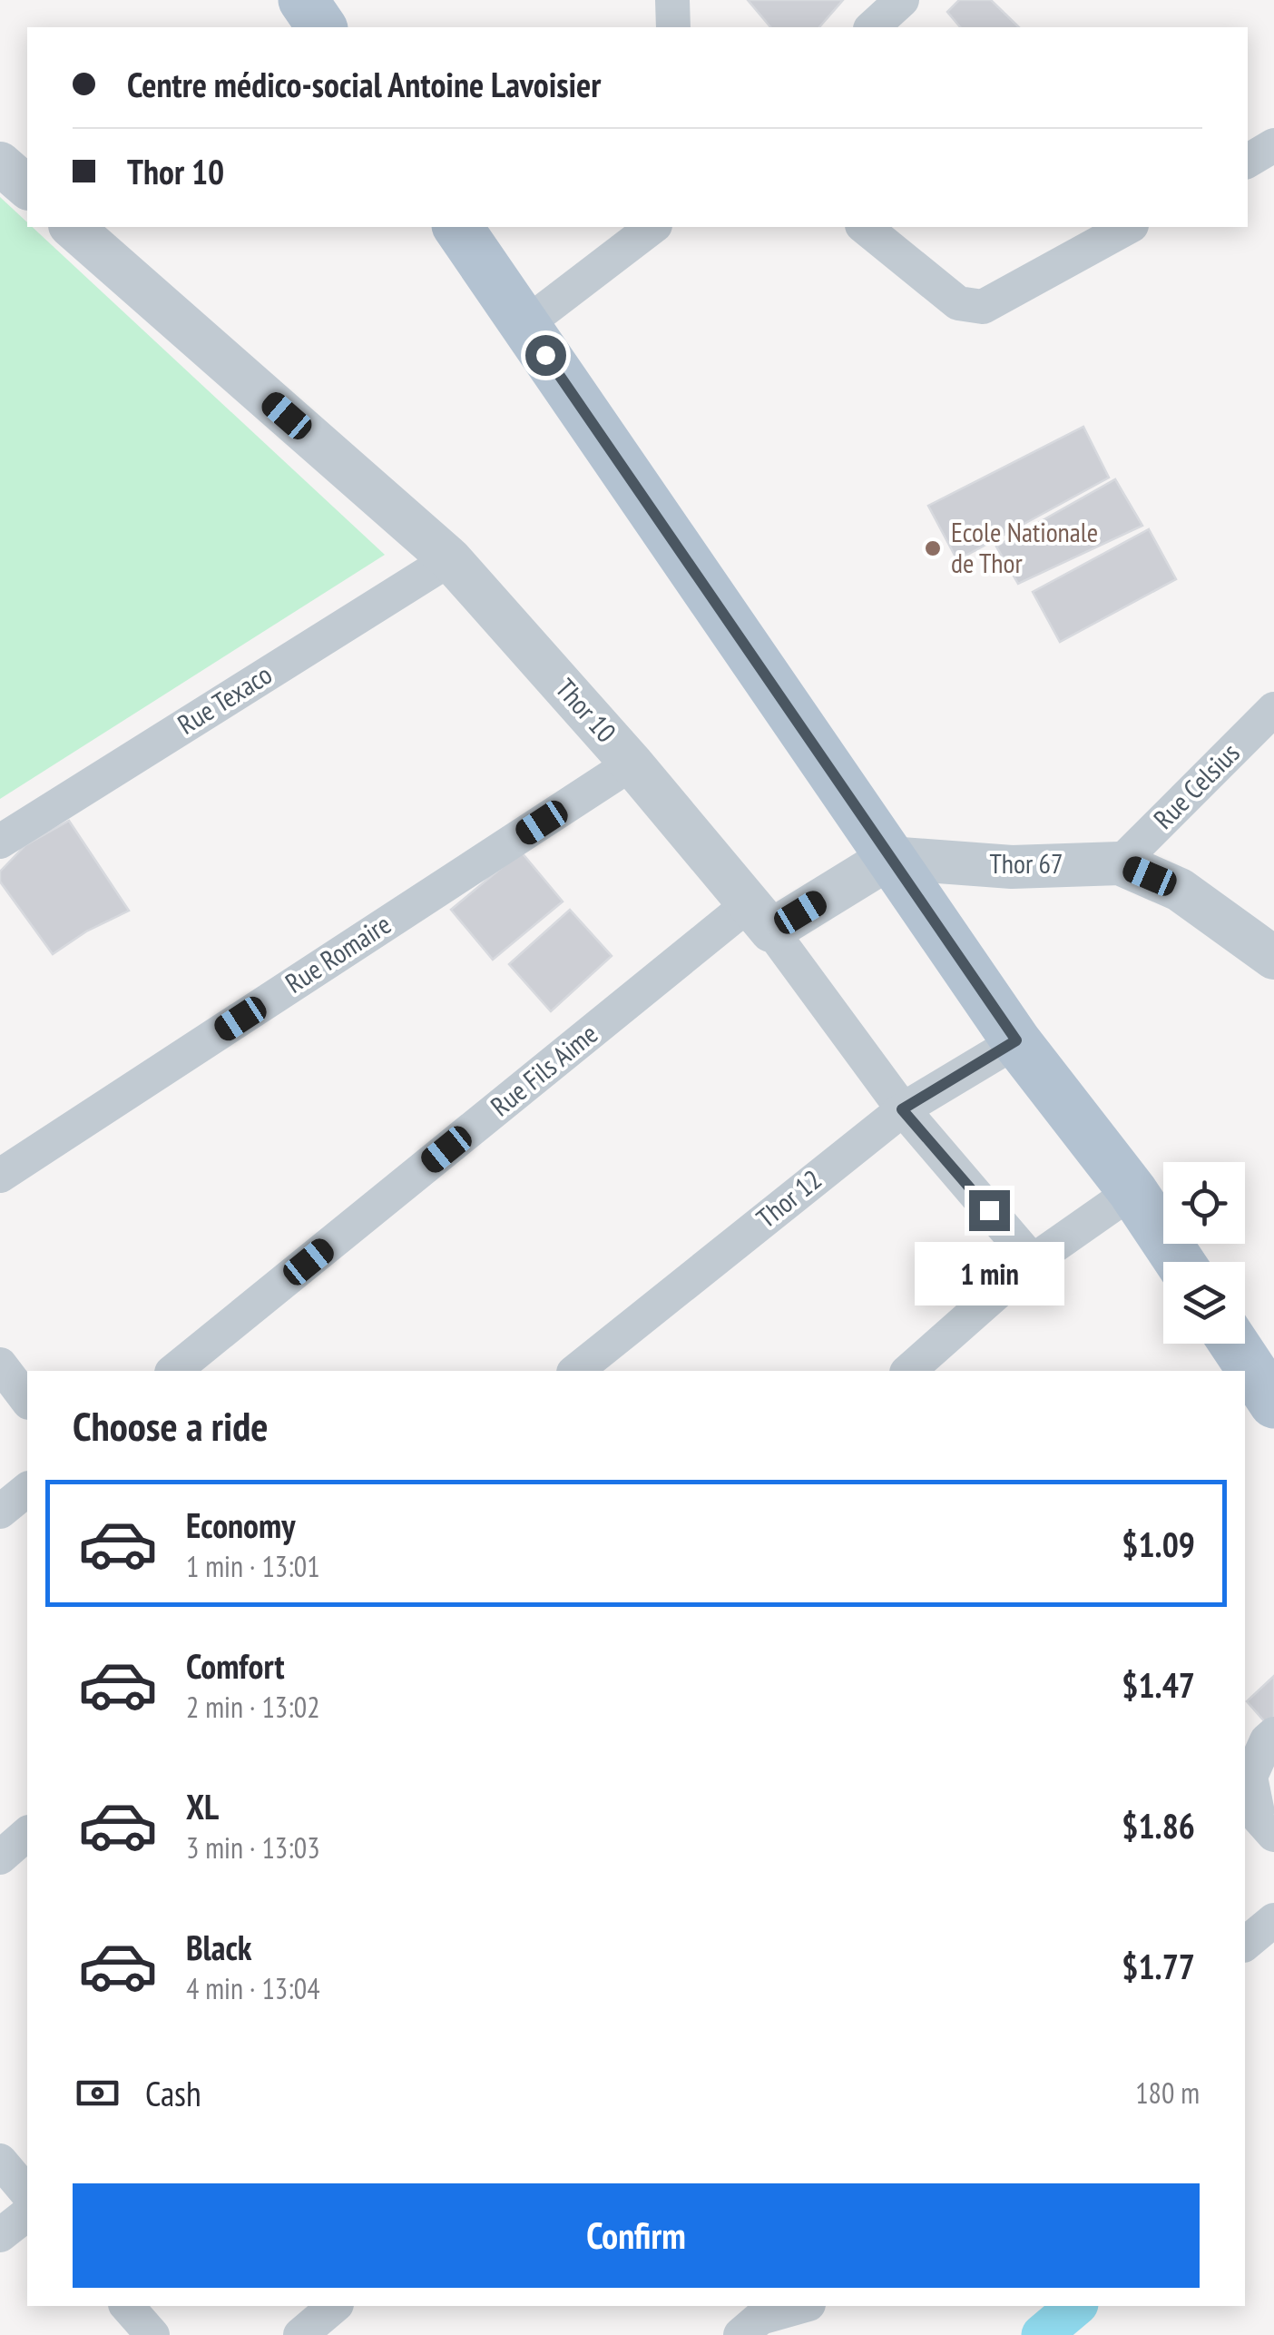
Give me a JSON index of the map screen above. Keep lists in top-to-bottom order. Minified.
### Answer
{"streets":{"street":["Rue Texaco","Thor 10","Rue Celsius","Thor 67","Rue Romaire","Rue Fils Aime","Thor 12"]},"crossings":[["Rue Texaco","Thor 10"],["Thor 10","Rue Romaire"],["Thor 10","Rue Fils Aime"],["Thor 10","Thor 12"],["Rue Celsius","Thor 67"]],"places":["Ecole Nationale de Thor"],"page":{"banner":["Centre médico-social Antoine Lavoisier","Thor 10"],"bubble":"1 min","heading":"Choose a ride","list":[{"name":"Economy","note":"1 min · 13:01","value":"$1.09"},{"name":"Comfort","note":"2 min · 13:02","value":"$1.47"},{"name":"XL","note":"3 min · 13:03","value":"$1.86"},{"name":"Black","note":"4 min · 13:04","value":"$1.77"}],"pay":["Cash","180 m"],"buttons":"Confirm"}}
